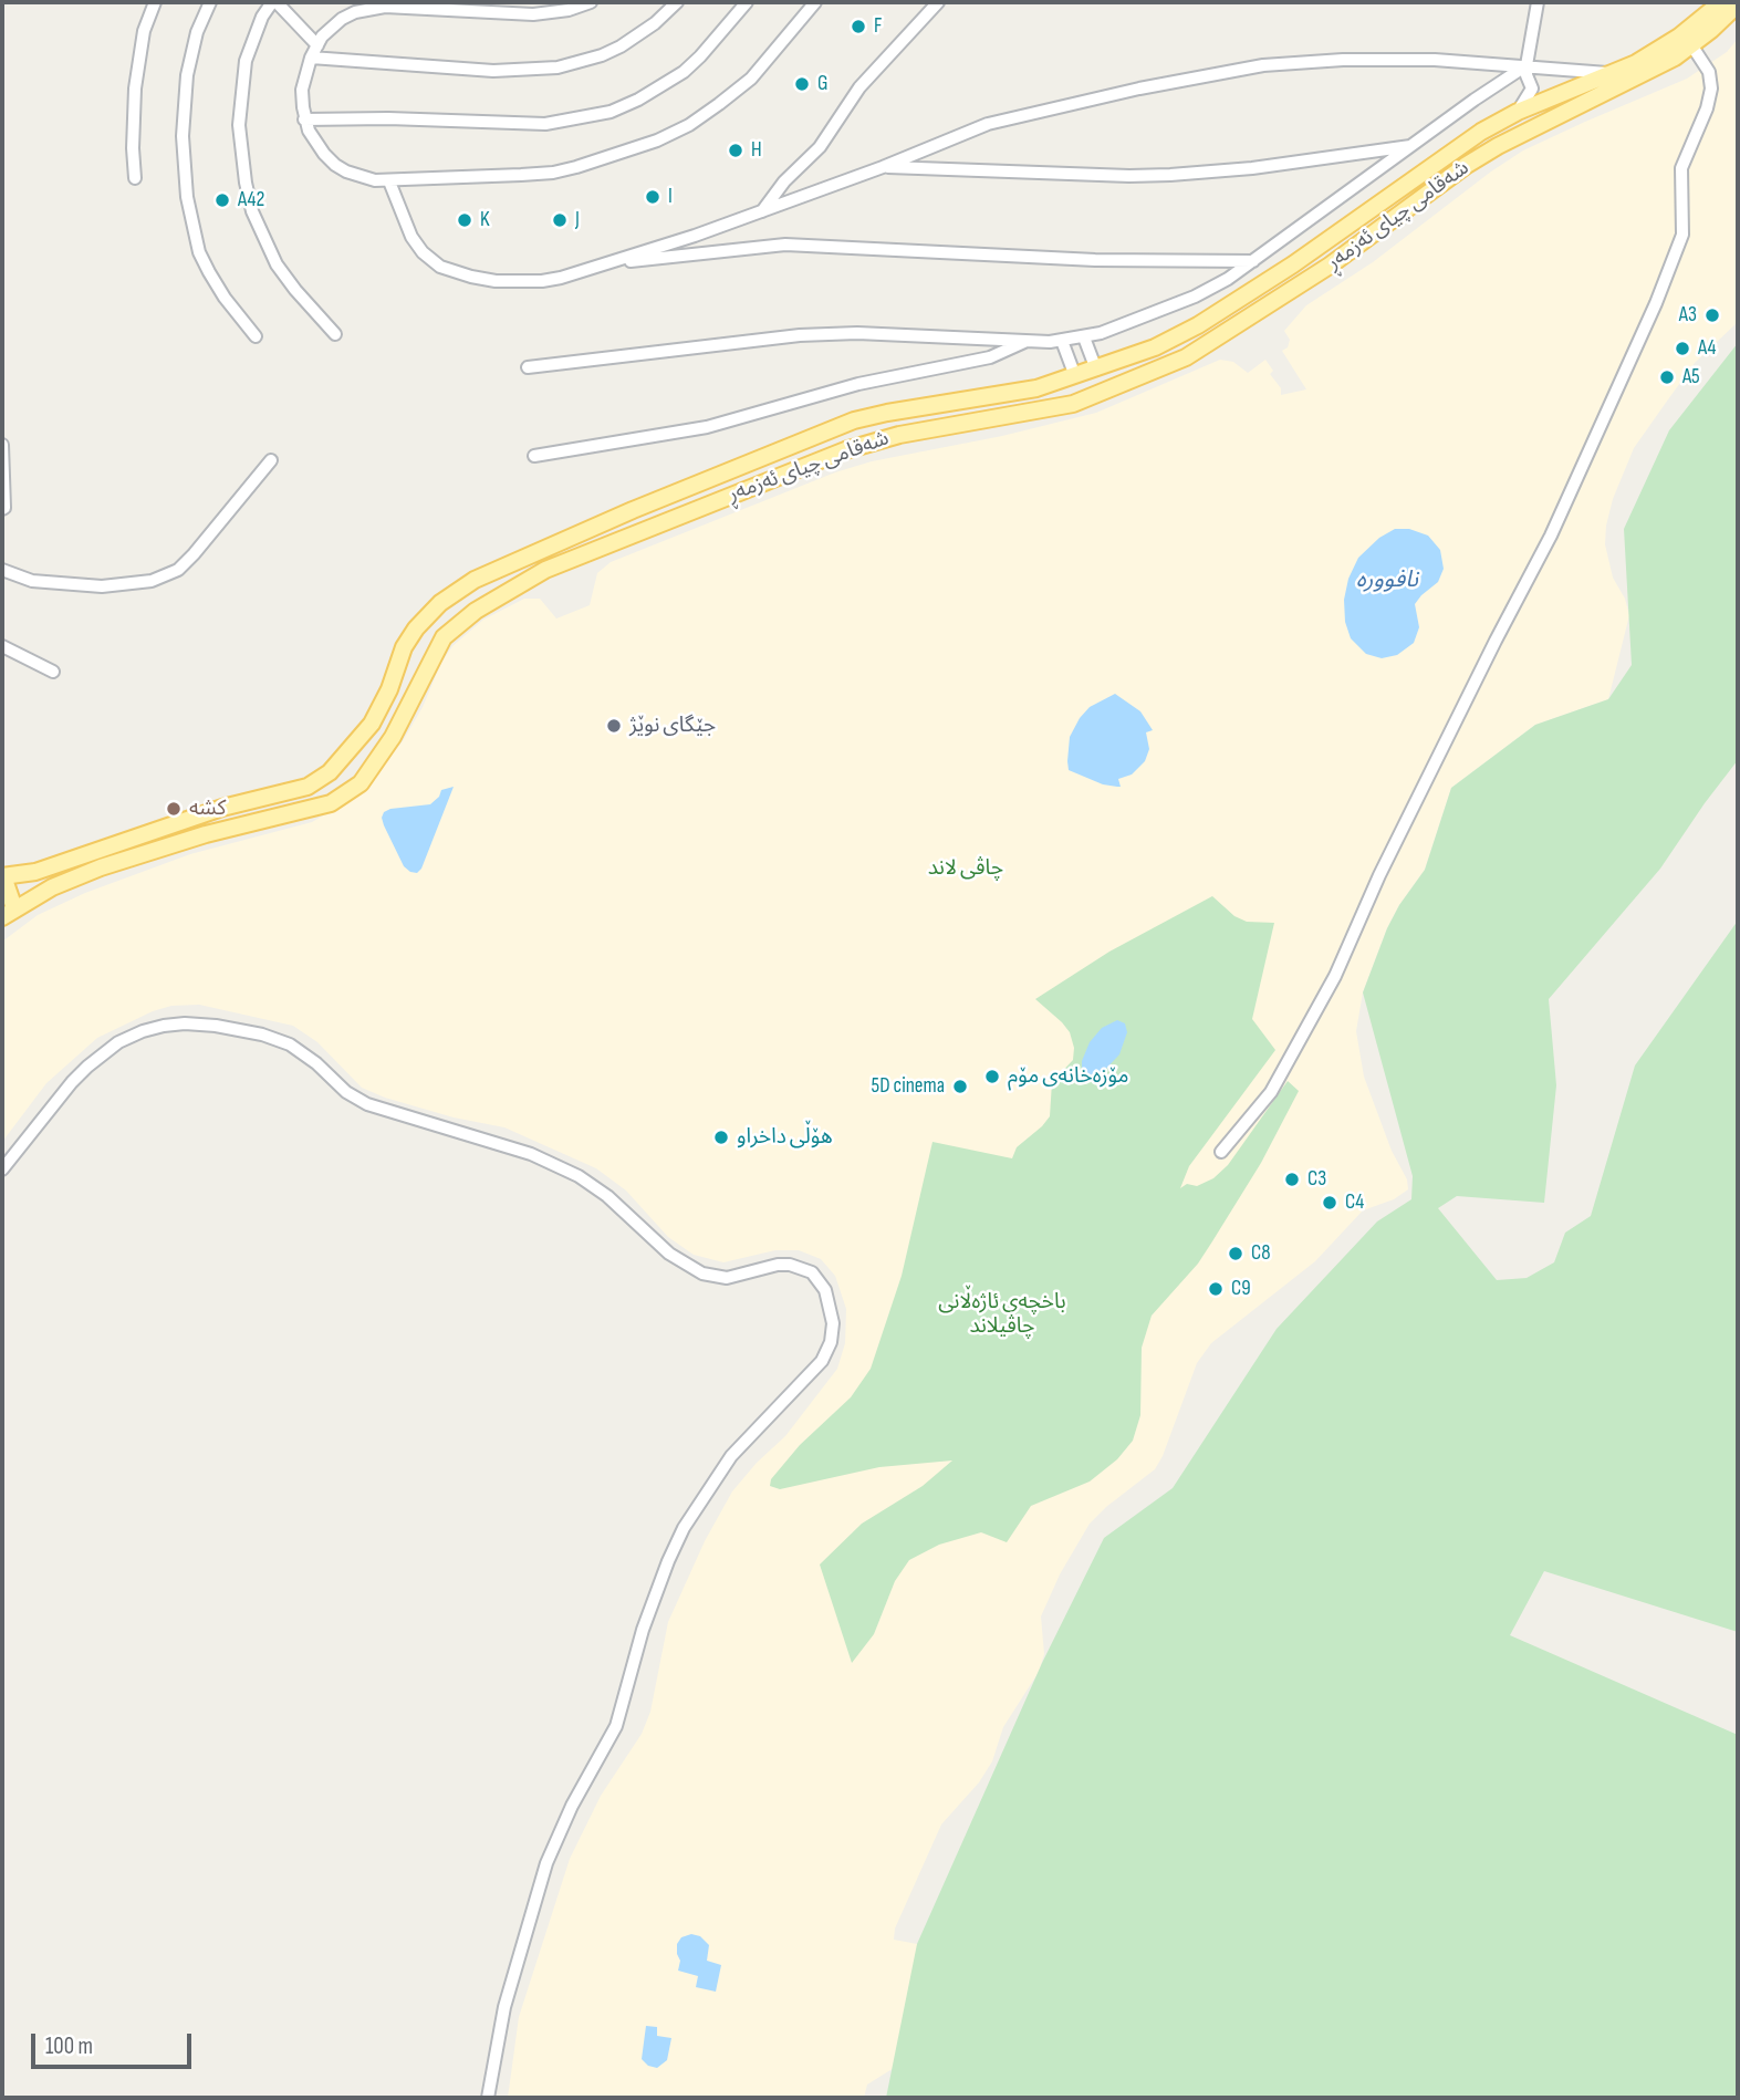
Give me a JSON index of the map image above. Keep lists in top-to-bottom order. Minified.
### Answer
{"streets":{"main road":["شەقامی چیای ئەزمەڕ"]},"water":["نافوورە"],"parks":["چاڤی لاند","باخچەی ئاژەڵانی چاڤیلاند"],"places":["F","G","H","I","A42","K","J","A3","A4","A5","جێگای نوێژ","كشه","مۆزەخانەی مۆم","5D cinema","هۆڵی داخراو","C3","C4","C8","C9"],"scale_bar":"100 m"}
